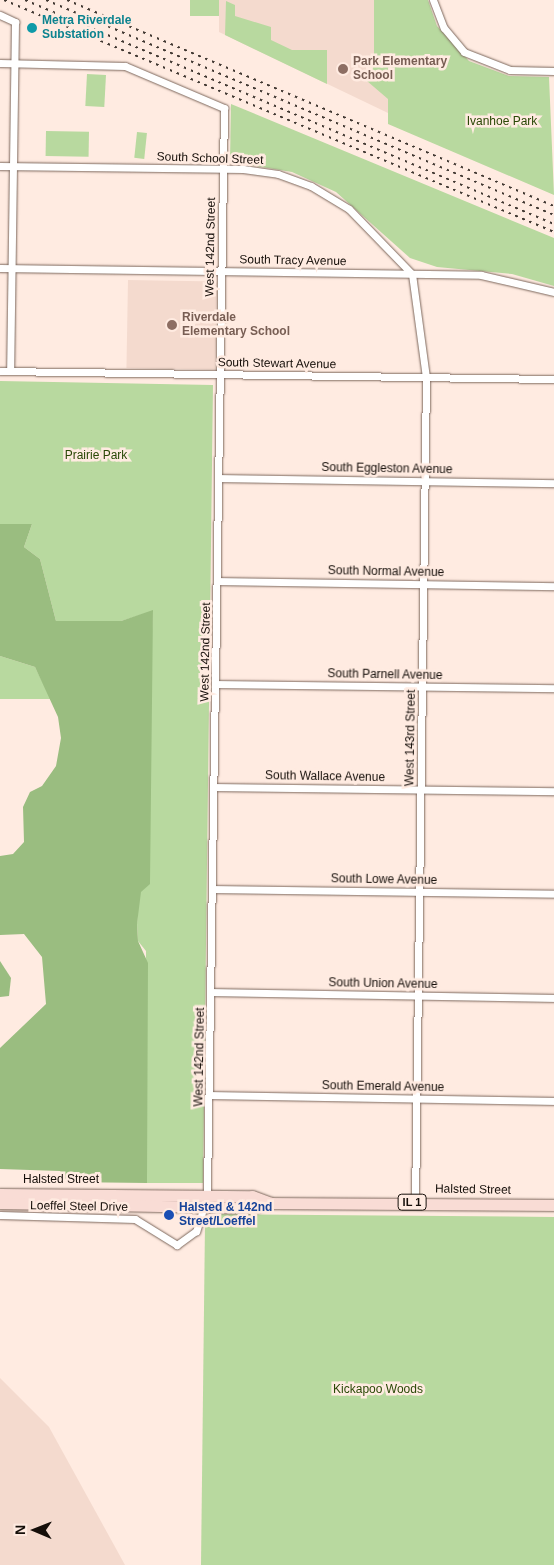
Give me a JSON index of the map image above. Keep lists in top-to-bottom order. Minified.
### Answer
{"streets":{"main road":["Halsted Street","IL 1"],"street":["South School Street","West 142nd Street","South Tracy Avenue","South Stewart Avenue","South Eggleston Avenue","South Normal Avenue","South Parnell Avenue","West 143rd Street","South Wallace Avenue","South Lowe Avenue","South Union Avenue","South Emerald Avenue","Loeffel Steel Drive"]},"crossings":[["South School Street","West 142nd Street"],["South School Street","South Tracy Avenue"],["South School Street","West 143rd Street"],["West 142nd Street","South Tracy Avenue"],["West 142nd Street","South Stewart Avenue"],["West 142nd Street","South Eggleston Avenue"],["West 142nd Street","South Normal Avenue"],["West 142nd Street","South Parnell Avenue"],["West 142nd Street","South Wallace Avenue"],["West 142nd Street","South Lowe Avenue"],["West 142nd Street","South Union Avenue"],["West 142nd Street","South Emerald Avenue"],["West 142nd Street","Halsted Street"],["West 142nd Street","Loeffel Steel Drive"],["South Tracy Avenue","West 143rd Street"],["South Stewart Avenue","West 143rd Street"],["South Eggleston Avenue","West 143rd Street"],["South Normal Avenue","West 143rd Street"],["South Parnell Avenue","West 143rd Street"],["West 143rd Street","South Wallace Avenue"],["West 143rd Street","South Lowe Avenue"],["West 143rd Street","South Union Avenue"],["West 143rd Street","South Emerald Avenue"],["West 143rd Street","Halsted Street"],["Halsted Street","Loeffel Steel Drive"]],"parks":["Ivanhoe Park","Prairie Park","Kickapoo Woods"],"places":["Metra Riverdale Substation","Park Elementary School","Riverdale Elementary School","Halsted & 142nd Street/Loeffel"],"north":"left"}
